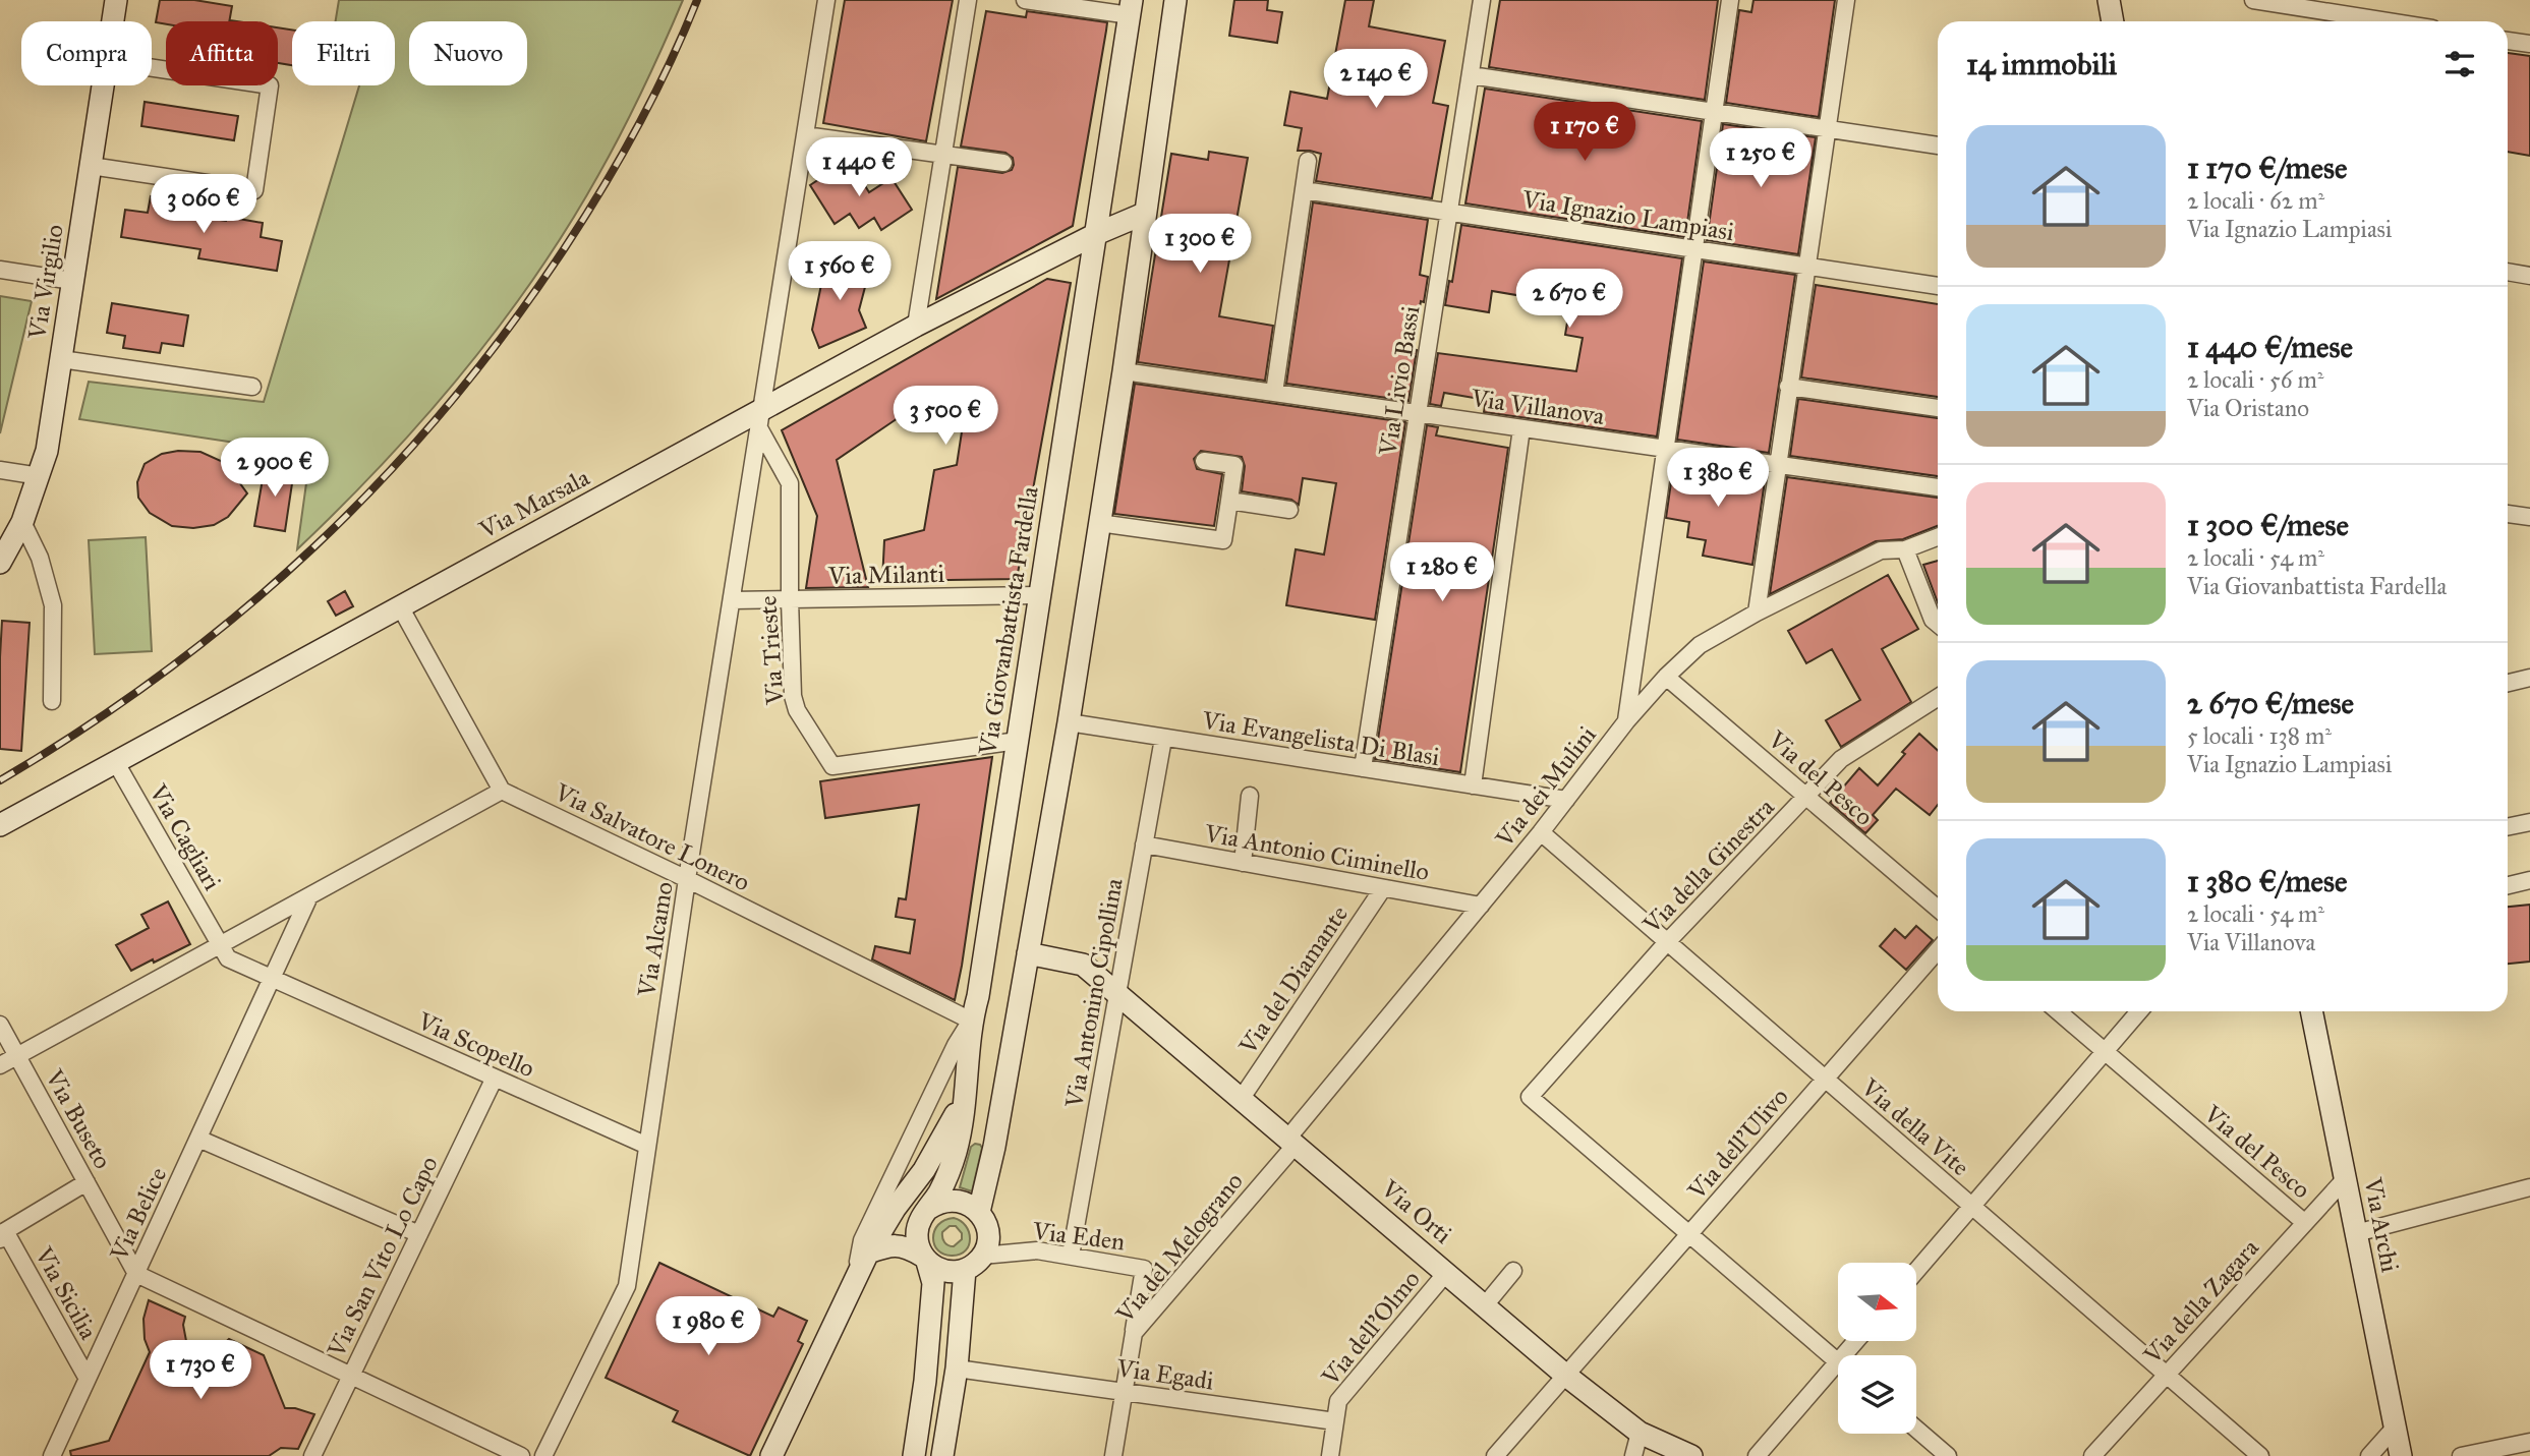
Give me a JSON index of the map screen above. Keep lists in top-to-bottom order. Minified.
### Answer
{"streets":{"main road":["Via Virgilio","Via Marsala","Via Giovanbattista Fardella","Via Orti","Via Archi"],"street":["Via Ignazio Lampiasi","Via Livio Bassi","Via Villanova","Via Milanti","Via Trieste","Via Evangelista Di Blasi","Via del Pesco","Via dei Mulini","Via Cagliari","Via Salvatore Lonero","Via Antonio Ciminello","Via della Ginestra","Via Alcamo","Via del Diamante","Via Antonino Cipollina","Via Scopello","Via Buseto","Via della Vite","Via dell'Ulivo","Via Belice","Via Eden","Via del Melograno","Via San Vito Lo Capo","Via Sicilia","Via della Zagara","Via dell'Olmo","Via Egadi"]},"crossings":[["Via Ignazio Lampiasi","Via Livio Bassi"],["Via Livio Bassi","Via Villanova"],["Via Livio Bassi","Via Evangelista Di Blasi"],["Via Marsala","Via Giovanbattista Fardella"],["Via Marsala","Via Trieste"],["Via Marsala","Via Cagliari"],["Via Marsala","Via Alcamo"],["Via Milanti","Via Giovanbattista Fardella"],["Via Milanti","Via Trieste"],["Via Milanti","Via Alcamo"],["Via Giovanbattista Fardella","Via Trieste"],["Via Giovanbattista Fardella","Via Salvatore Lonero"],["Via Trieste","Via Alcamo"],["Via Evangelista Di Blasi","Via dei Mulini"],["Via Evangelista Di Blasi","Via Antonino Cipollina"],["Via del Pesco","Via dei Mulini"],["Via del Pesco","Via della Ginestra"],["Via del Pesco","Via della Zagara"],["Via dei Mulini","Via Antonio Ciminello"],["Via dei Mulini","Via della Vite"],["Via dei Mulini","Via Orti"],["Via dei Mulini","Via del Melograno"],["Via Cagliari","Via Scopello"],["Via Salvatore Lonero","Via Alcamo"],["Via Antonio Ciminello","Via del Diamante"],["Via Antonio Ciminello","Via Antonino Cipollina"],["Via della Ginestra","Via della Vite"],["Via della Ginestra","Via dell'Ulivo"],["Via Alcamo","Via Scopello"],["Via del Diamante","Via Orti"],["Via Antonino Cipollina","Via Orti"],["Via Antonino Cipollina","Via Eden"],["Via Scopello","Via Belice"],["Via Scopello","Via San Vito Lo Capo"],["Via Buseto","Via Belice"],["Via della Vite","Via dell'Ulivo"],["Via della Vite","Via della Zagara"],["Via dell'Ulivo","Via Orti"],["Via Orti","Via del Melograno"],["Via Orti","Via dell'Olmo"],["Via Belice","Via Sicilia"],["Via Archi","Via della Zagara"],["Via Eden","Via del Melograno"],["Via del Melograno","Via Egadi"],["Via dell'Olmo","Via Egadi"]],"north":"right","page":{"chip":["Compra","Affitta","Filtri","Nuovo"],"heading":"14 immobili","price":["2 140 €","1 170 €","1 250 €","1 440 €","3 060 €","1 300 €","1 560 €","2 670 €","3 500 €","2 900 €","1 380 €","1 280 €","1 980 €","1 730 €"],"list":[{"name":"1 170 €/mese","note":"2 locali · 62 m² · Via Ignazio Lampiasi"},{"name":"1 440 €/mese","note":"2 locali · 56 m² · Via Oristano"},{"name":"1 300 €/mese","note":"2 locali · 54 m² · Via Giovanbattista Fardella"},{"name":"2 670 €/mese","note":"5 locali · 138 m² · Via Ignazio Lampiasi"},{"name":"1 380 €/mese","note":"2 locali · 54 m² · Via Villanova"}]}}
